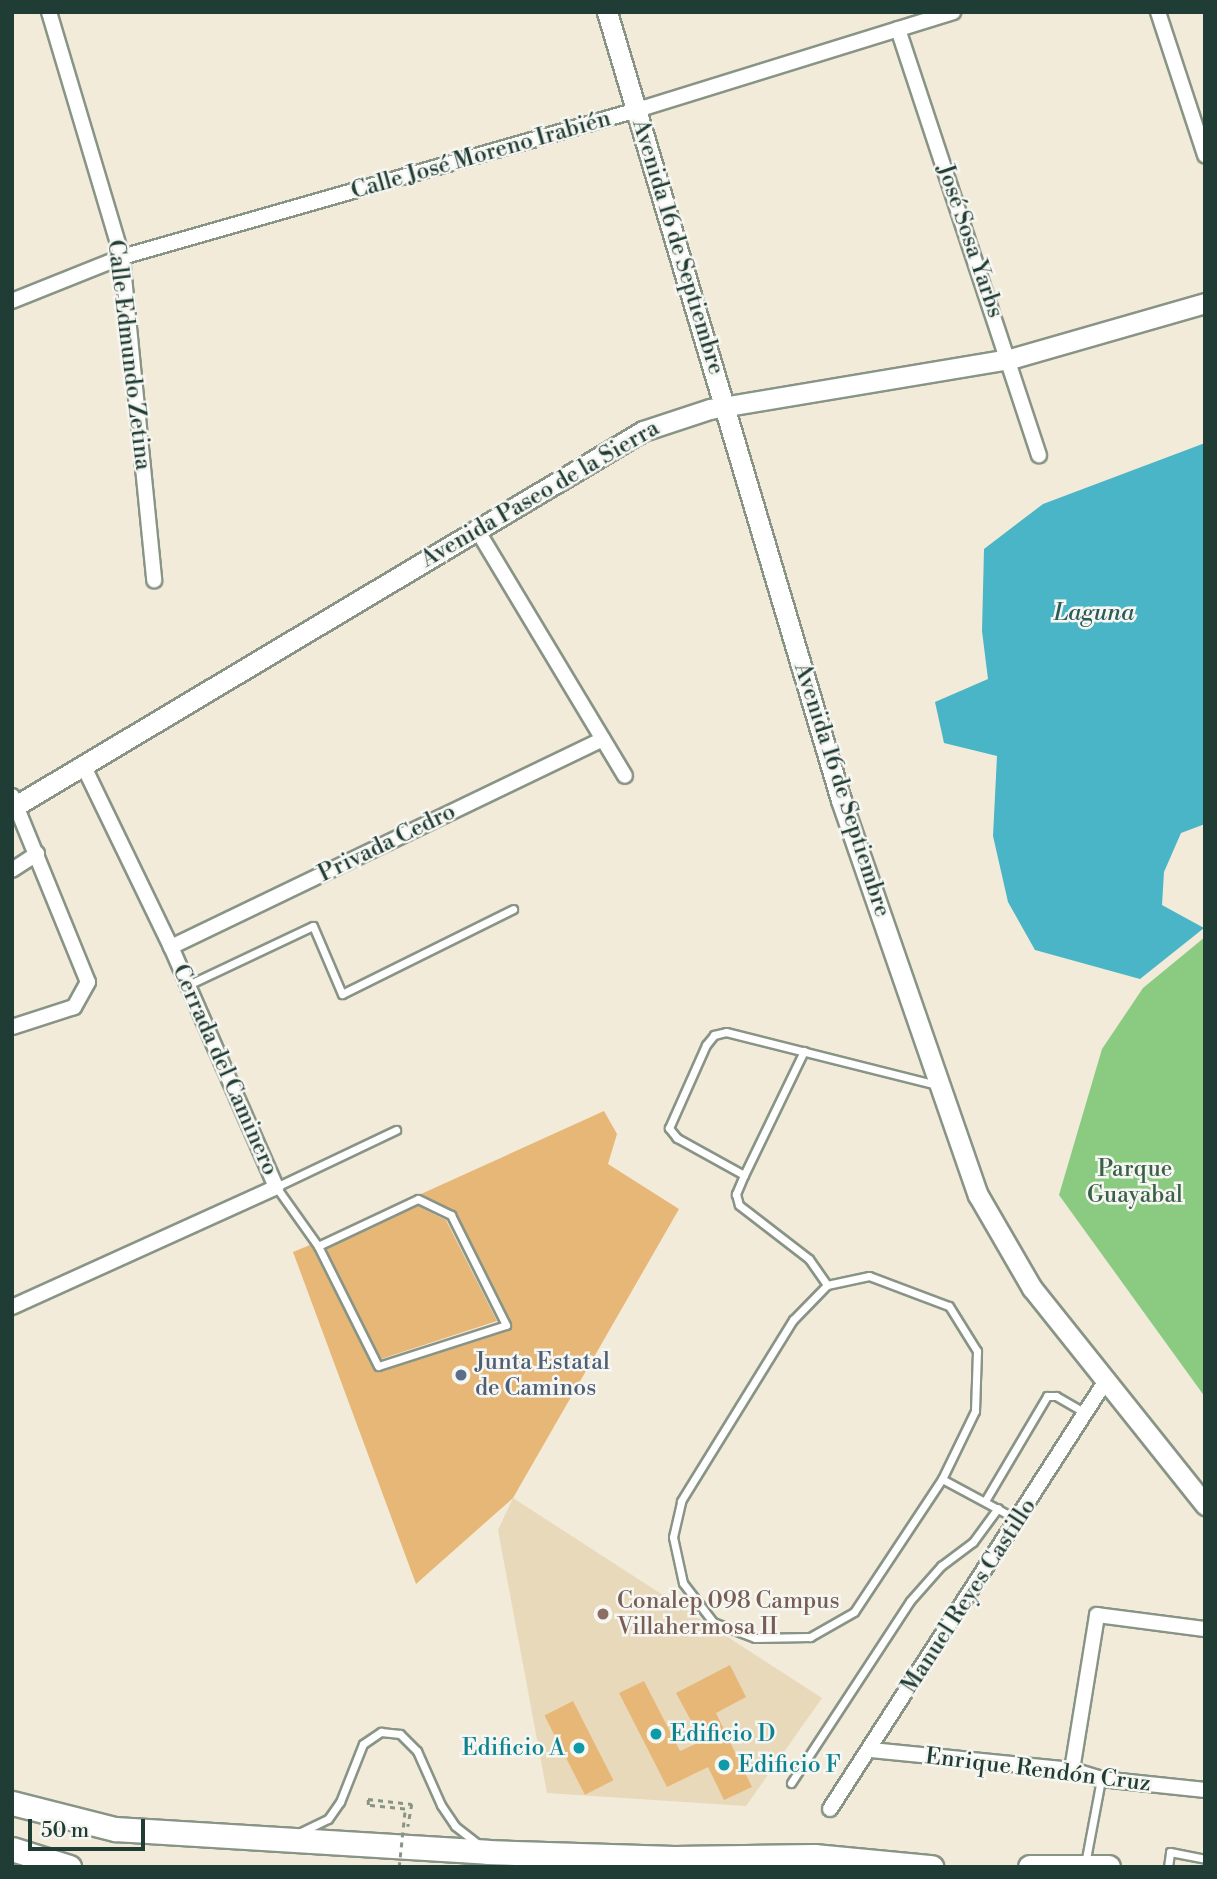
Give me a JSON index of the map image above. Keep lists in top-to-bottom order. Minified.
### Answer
{"streets":{"main road":["Avenida 16 de Septiembre","Avenida Paseo de la Sierra"],"street":["Calle José Moreno Irabién","José Sosa Yarbs","Calle Edmundo Zetina","Privada Cedro","Cerrada del Caminero","Manuel Reyes Castillo","Enrique Rendón Cruz"]},"crossings":[["Calle José Moreno Irabién","José Sosa Yarbs"],["Calle José Moreno Irabién","Avenida 16 de Septiembre"],["Calle José Moreno Irabién","Calle Edmundo Zetina"],["José Sosa Yarbs","Avenida Paseo de la Sierra"],["Avenida 16 de Septiembre","Avenida Paseo de la Sierra"],["Avenida 16 de Septiembre","Manuel Reyes Castillo"],["Avenida Paseo de la Sierra","Cerrada del Caminero"],["Privada Cedro","Cerrada del Caminero"],["Manuel Reyes Castillo","Enrique Rendón Cruz"]],"water":["Laguna"],"parks":["Parque Guayabal"],"places":["Junta Estatal de Caminos","Conalep 098 Campus Villahermosa II","Edificio D","Edificio A","Edificio F"],"scale_bar":"50 m"}
